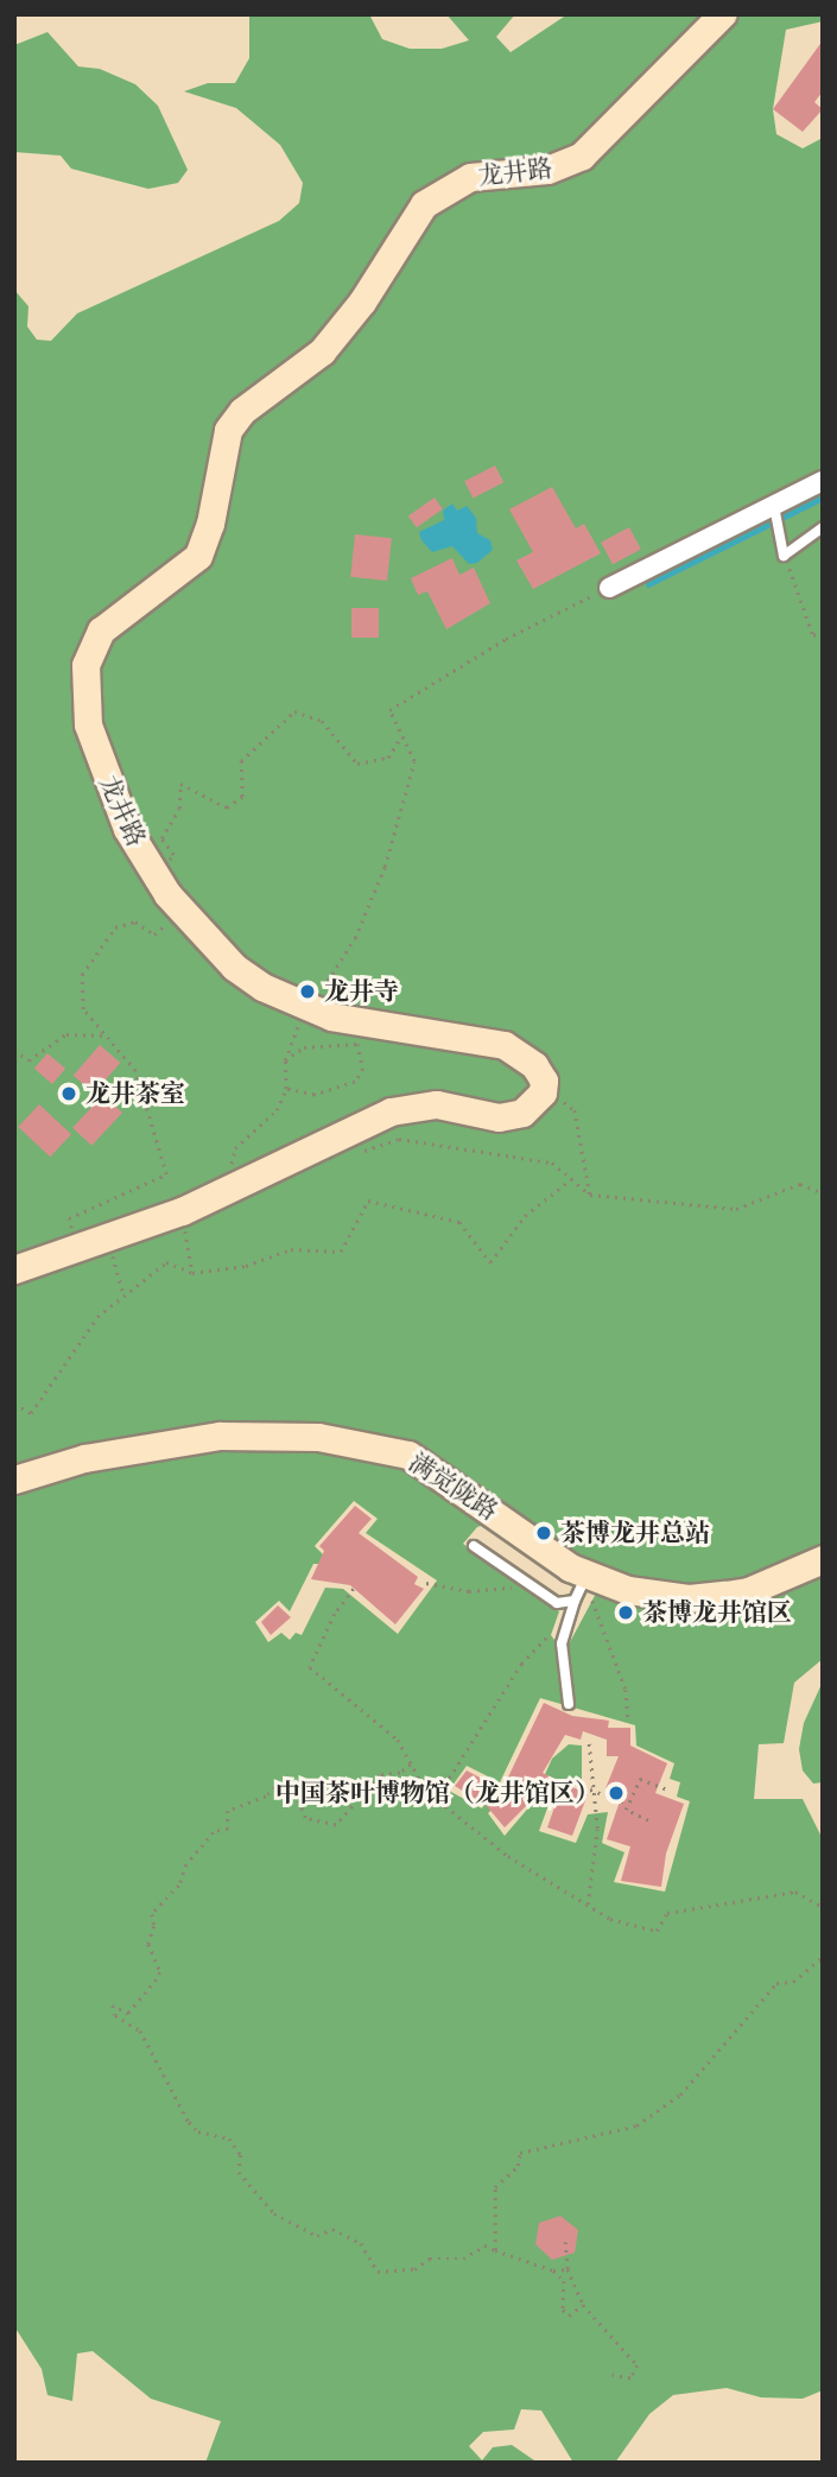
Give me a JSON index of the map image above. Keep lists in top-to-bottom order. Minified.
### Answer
{"streets":{"street":["龙井路","满觉陇路"]},"places":["龙井寺","龙井茶室","茶博龙井总站","茶博龙井馆区","中国茶叶博物馆（龙井馆区）"]}
